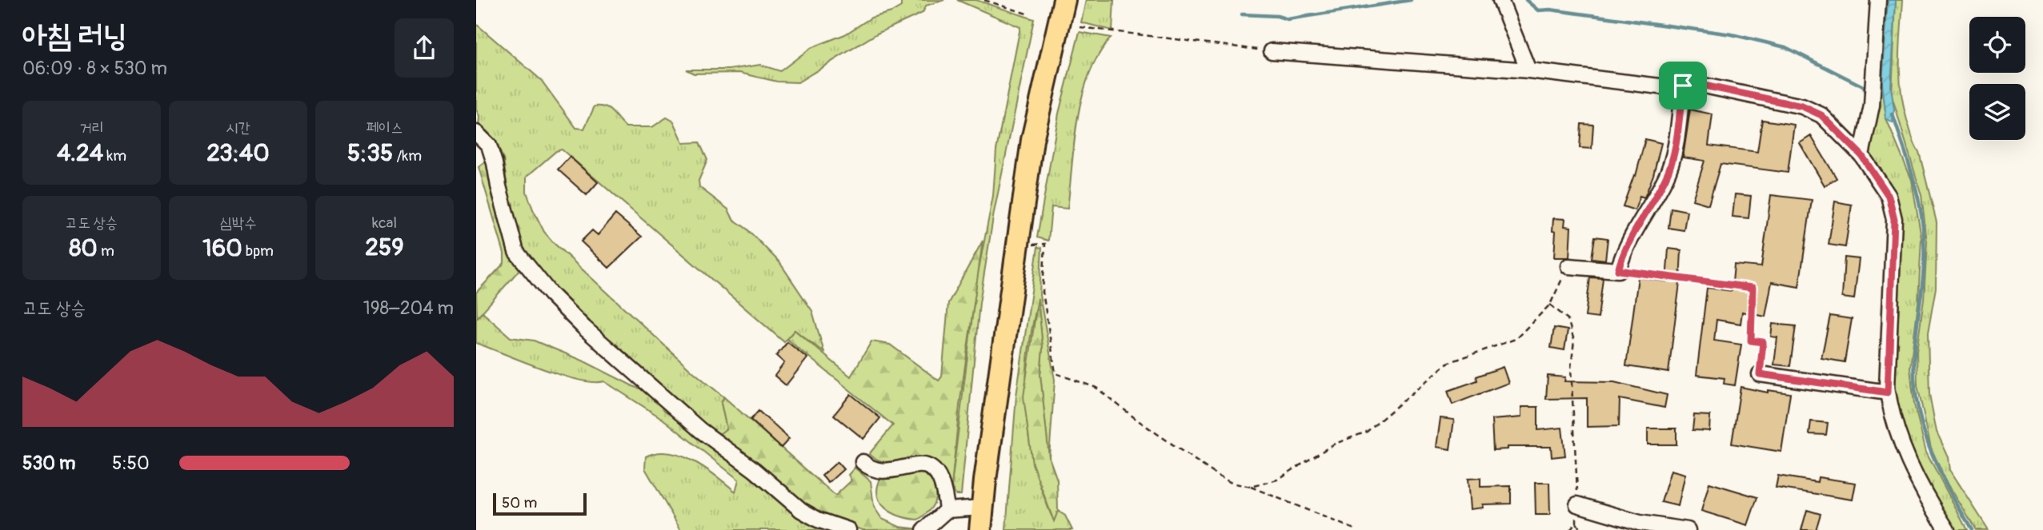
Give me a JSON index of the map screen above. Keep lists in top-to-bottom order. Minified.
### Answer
{"scale_bar":"50 m","page":{"heading":["아침 러닝","06:09 · 8 × 530 m"],"stats":[["거리","4.24 km"],["시간","23:40"],["페이스","5:35 /km"],["고도 상승","80 m"],["심박수","160 bpm"],["kcal","259"]],"chart":["고도 상승","198–204 m"],"list":[{"name":"530 m","note":"5:50"}],"scale":"50 m"}}
